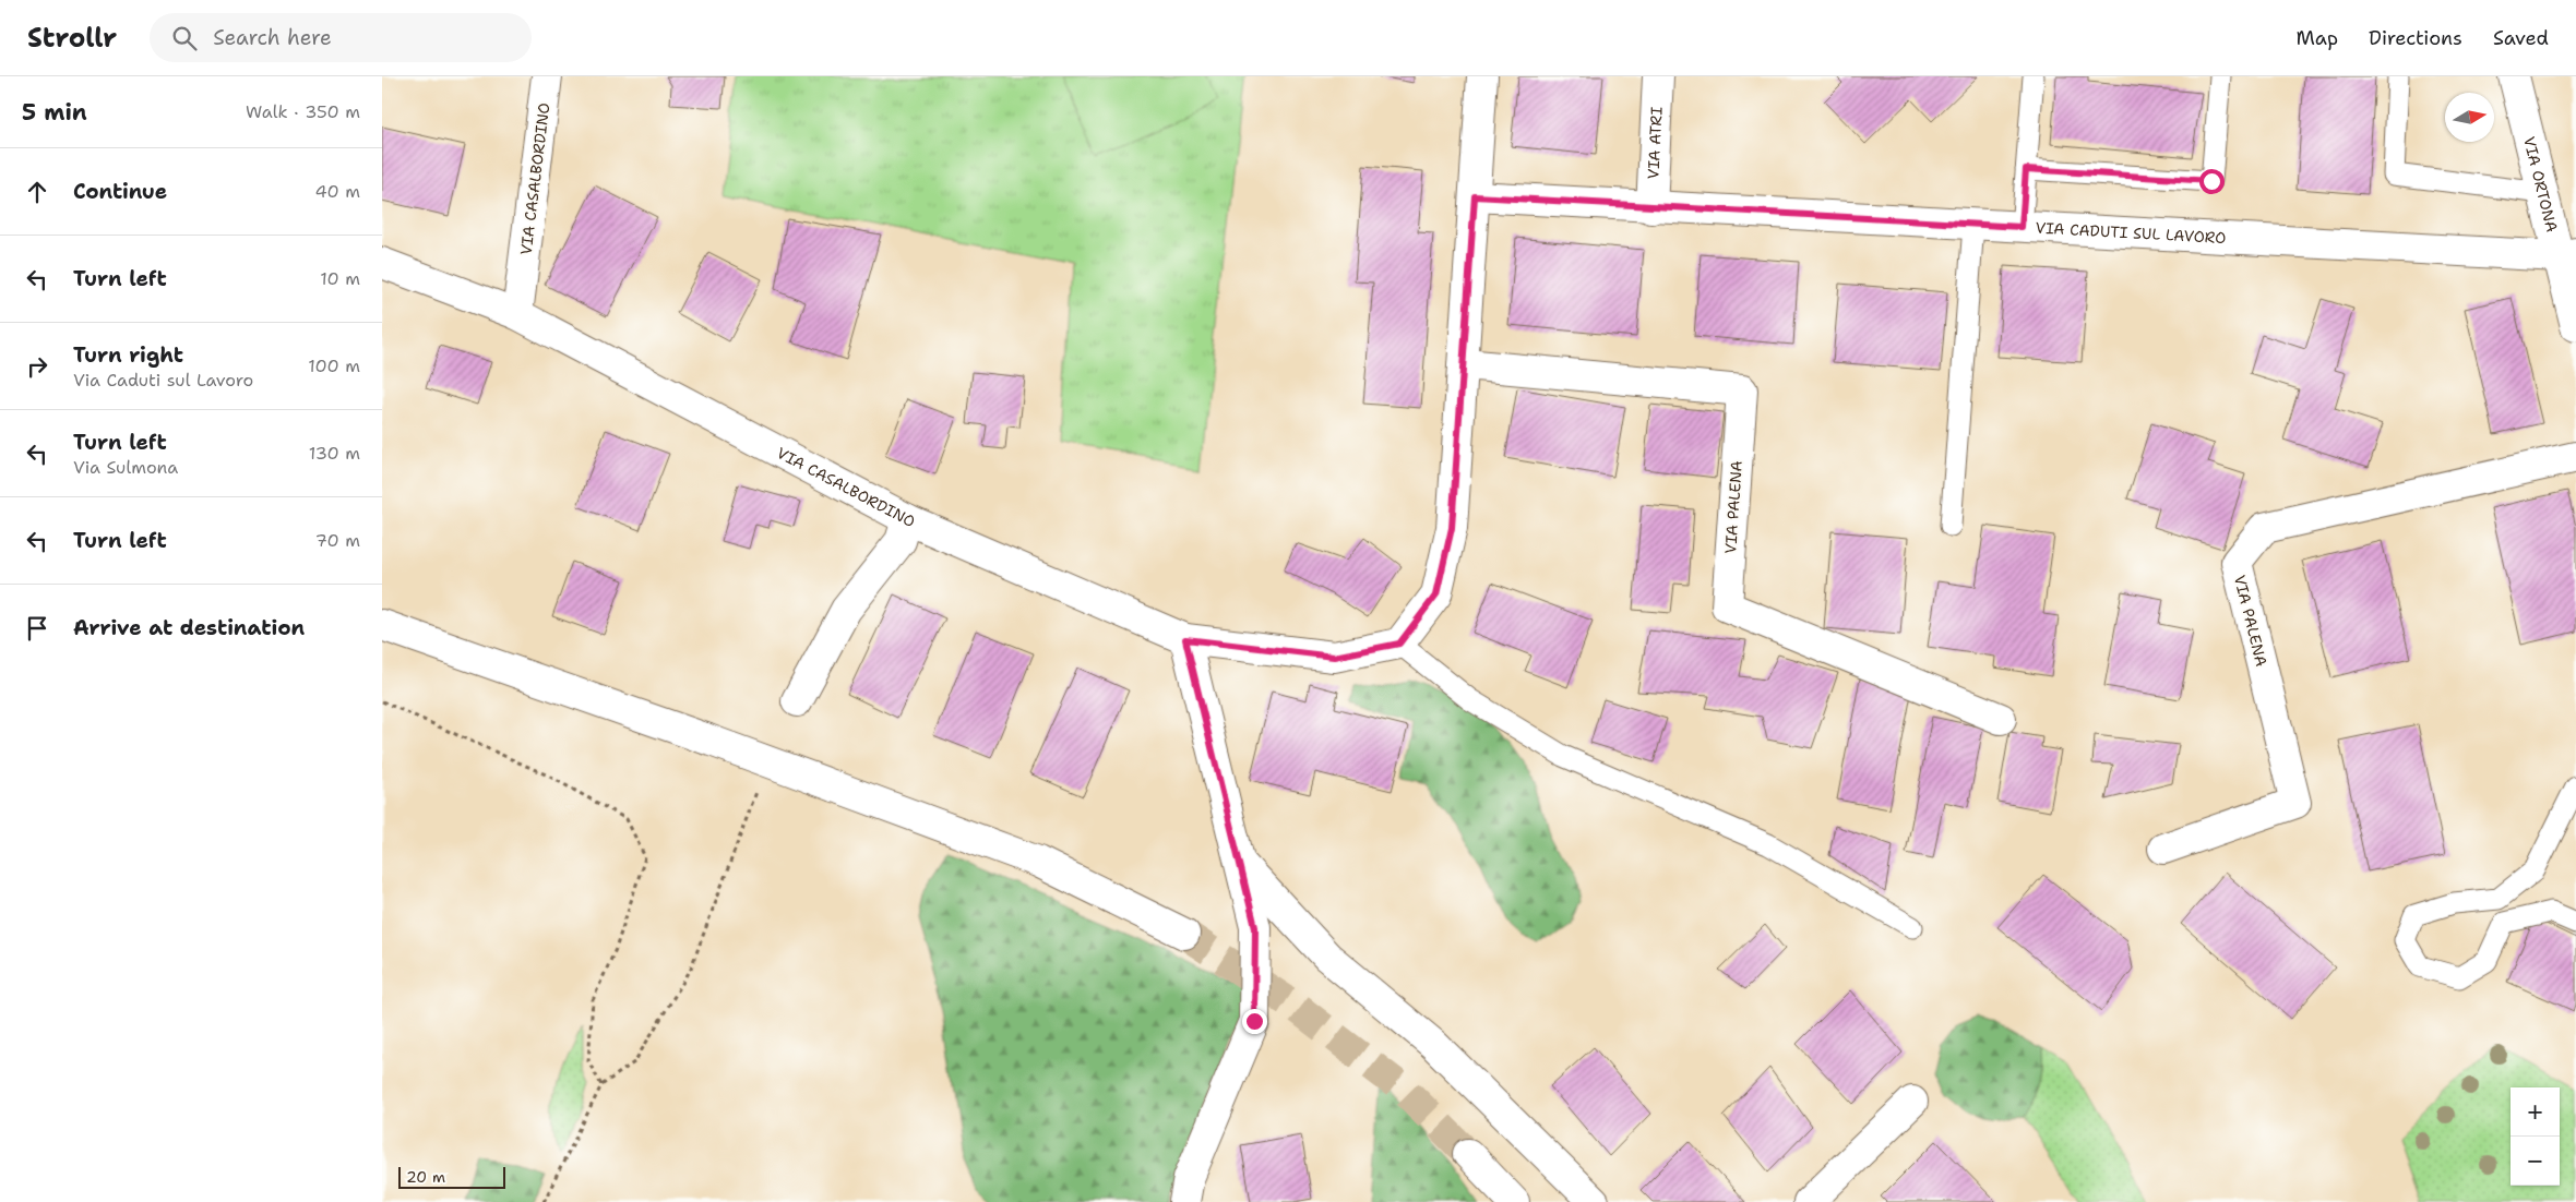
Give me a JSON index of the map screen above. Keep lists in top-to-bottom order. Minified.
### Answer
{"streets":{"main road":["VIA ATRI","VIA CASALBORDINO","VIA ORTONA","VIA CADUTI SUL LAVORO","VIA PALENA"]},"crossings":[["VIA ATRI","VIA CADUTI SUL LAVORO"],["VIA ORTONA","VIA CADUTI SUL LAVORO"]],"scale_bar":"20 m","north":"right","page":{"header":"Strollr","search":"Search here","nav":["Map","Directions","Saved"],"heading":["5 min","Walk · 350 m"],"list":[["Continue","40 m"],["Turn left","10 m"],["Turn right","Via Caduti sul Lavoro","100 m"],["Turn left","Via Sulmona","130 m"],["Turn left","70 m"],"Arrive at destination"],"map_buttons":["+","−"],"scale":"20 m"}}
